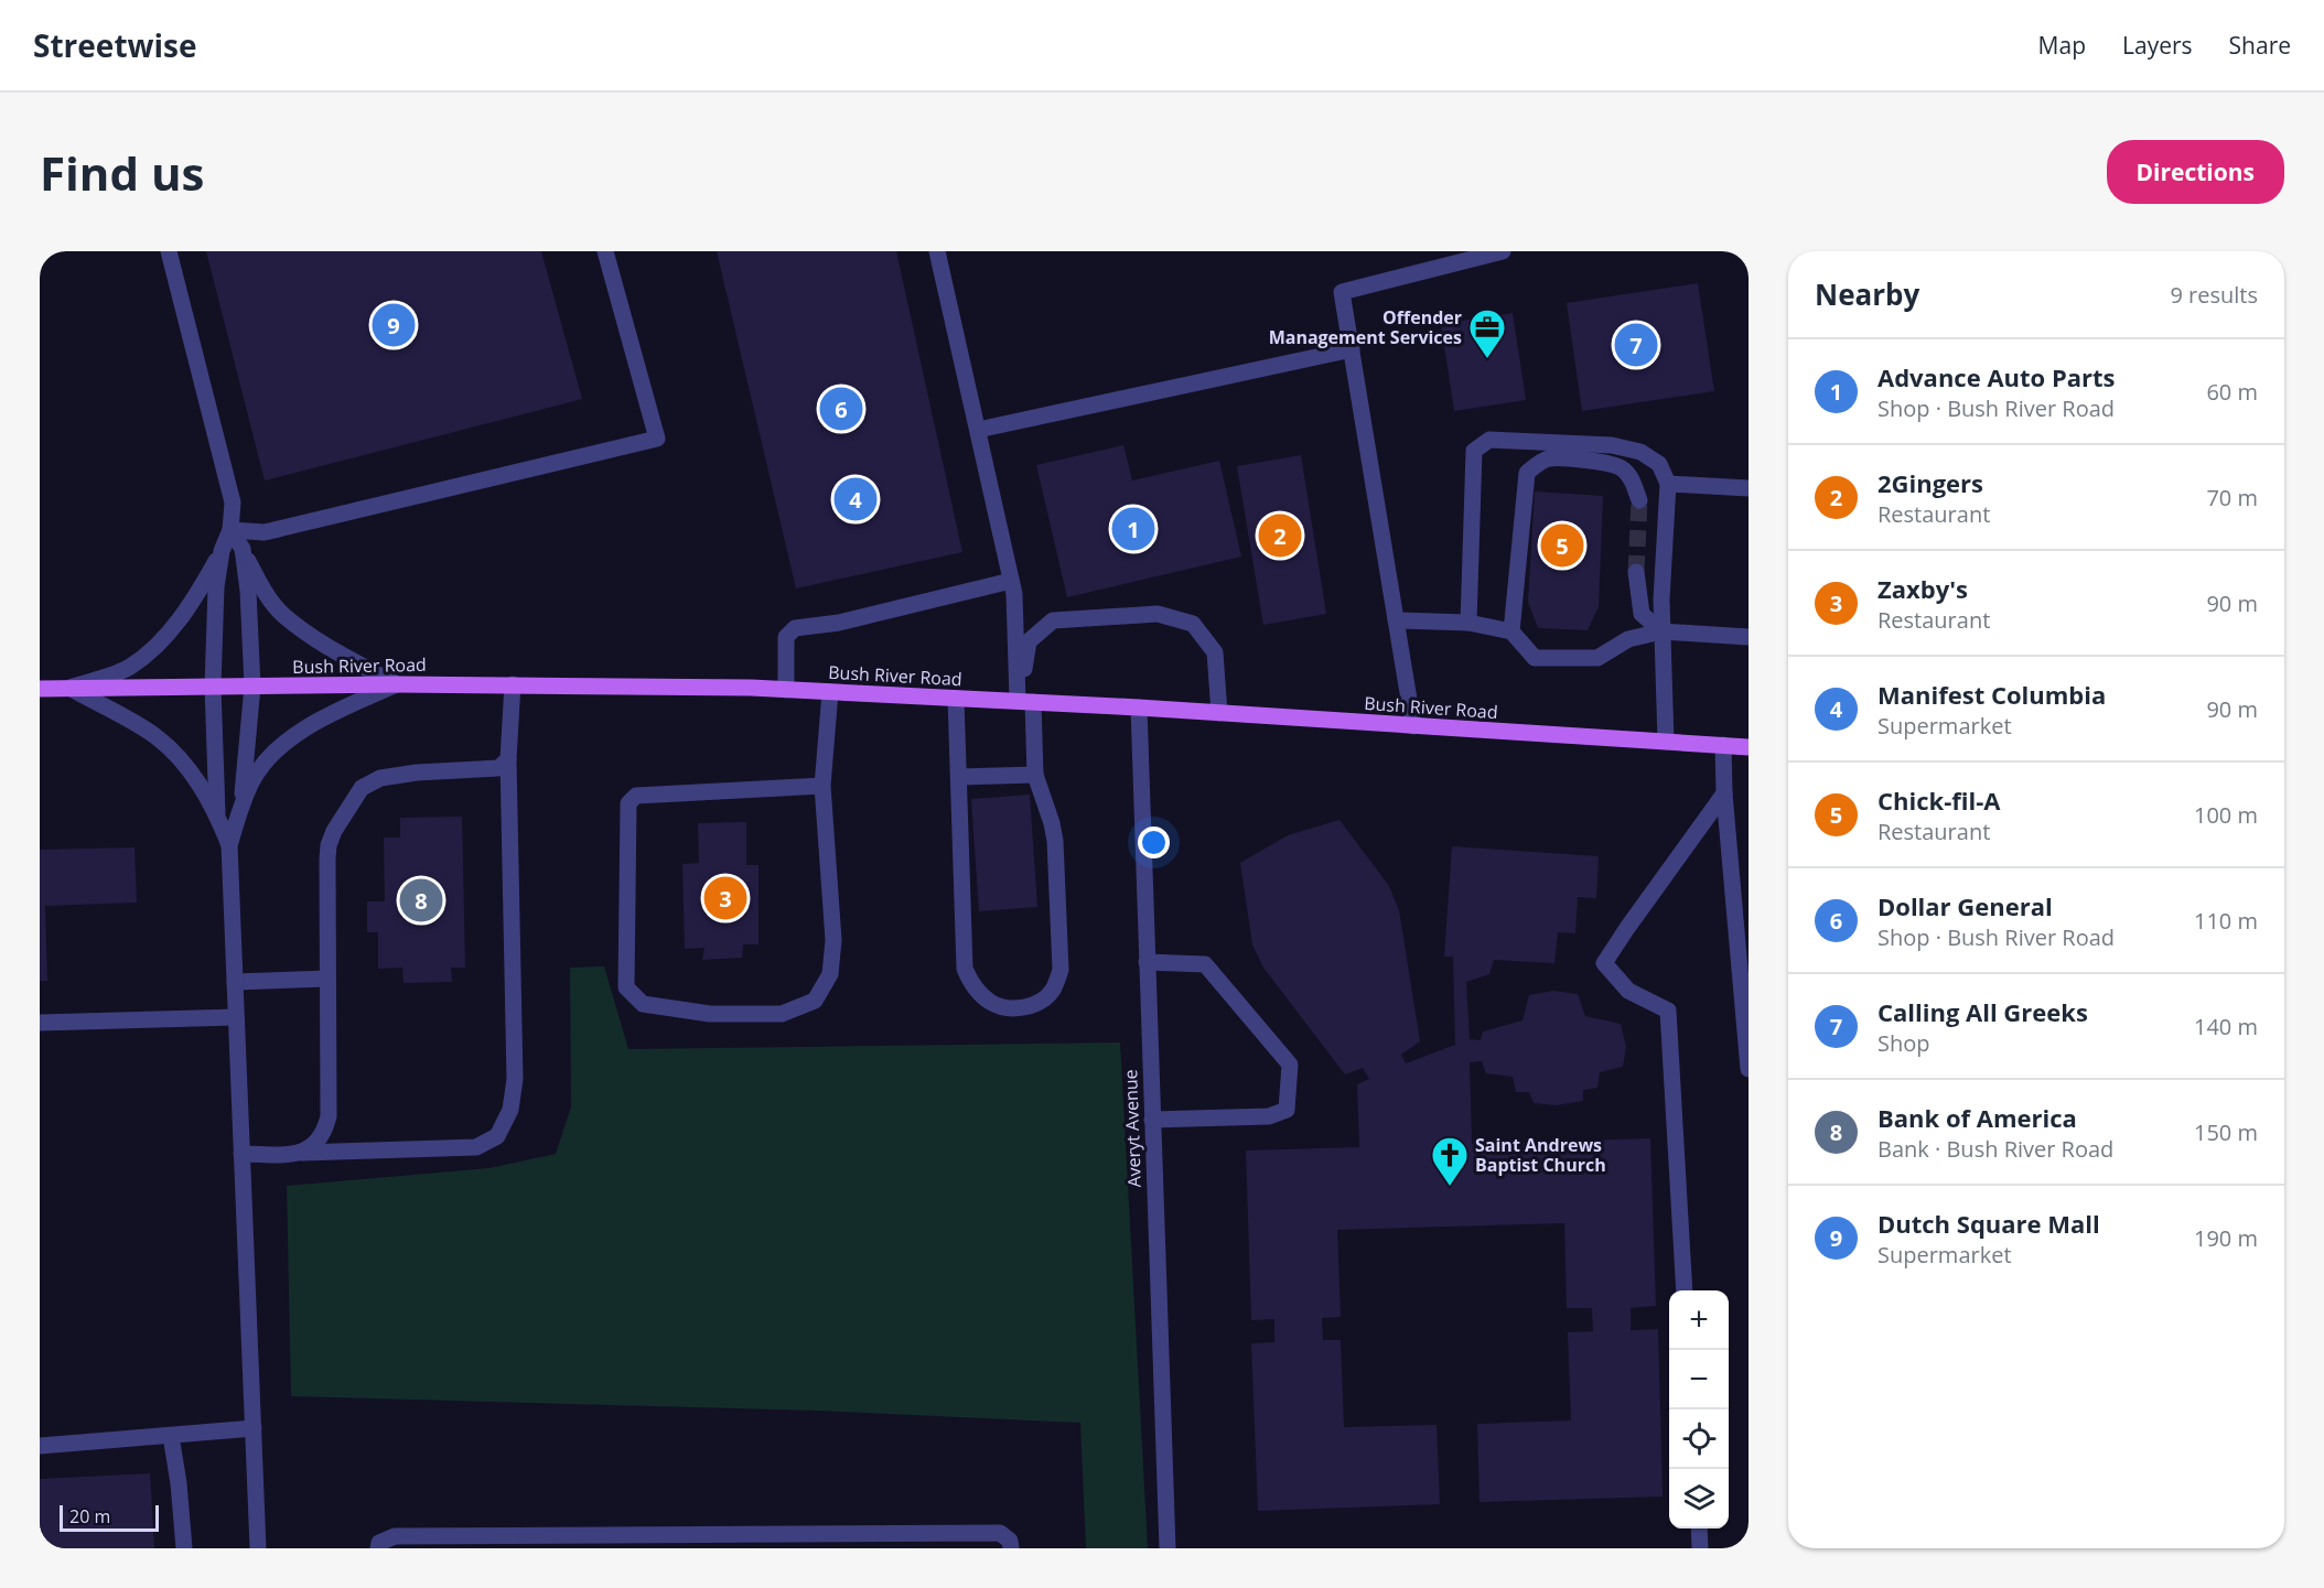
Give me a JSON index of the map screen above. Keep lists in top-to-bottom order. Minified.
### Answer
{"streets":{"main road":["Bush River Road"],"street":["Averyt Avenue"]},"crossings":[["Bush River Road","Averyt Avenue"]],"places":{"office":["Offender Management Services"],"church":["Saint Andrews Baptist Church"]},"scale_bar":"20 m","page":{"header":"Streetwise","nav":["Map","Layers","Share"],"buttons":"Directions","title":"Find us","heading":["Nearby","9 results"],"pins":["9","7","6","4","1","2","5","3","8"],"list":[{"mark":"1","name":"Advance Auto Parts","note":"Shop · Bush River Road","value":"60 m"},{"mark":"2","name":"2Gingers","note":"Restaurant","value":"70 m"},{"mark":"3","name":"Zaxby's","note":"Restaurant","value":"90 m"},{"mark":"4","name":"Manifest Columbia","note":"Supermarket","value":"90 m"},{"mark":"5","name":"Chick-fil-A","note":"Restaurant","value":"100 m"},{"mark":"6","name":"Dollar General","note":"Shop · Bush River Road","value":"110 m"},{"mark":"7","name":"Calling All Greeks","note":"Shop","value":"140 m"},{"mark":"8","name":"Bank of America","note":"Bank · Bush River Road","value":"150 m"},{"mark":"9","name":"Dutch Square Mall","note":"Supermarket","value":"190 m"}],"map_buttons":["+","−"],"scale":"20 m"}}
